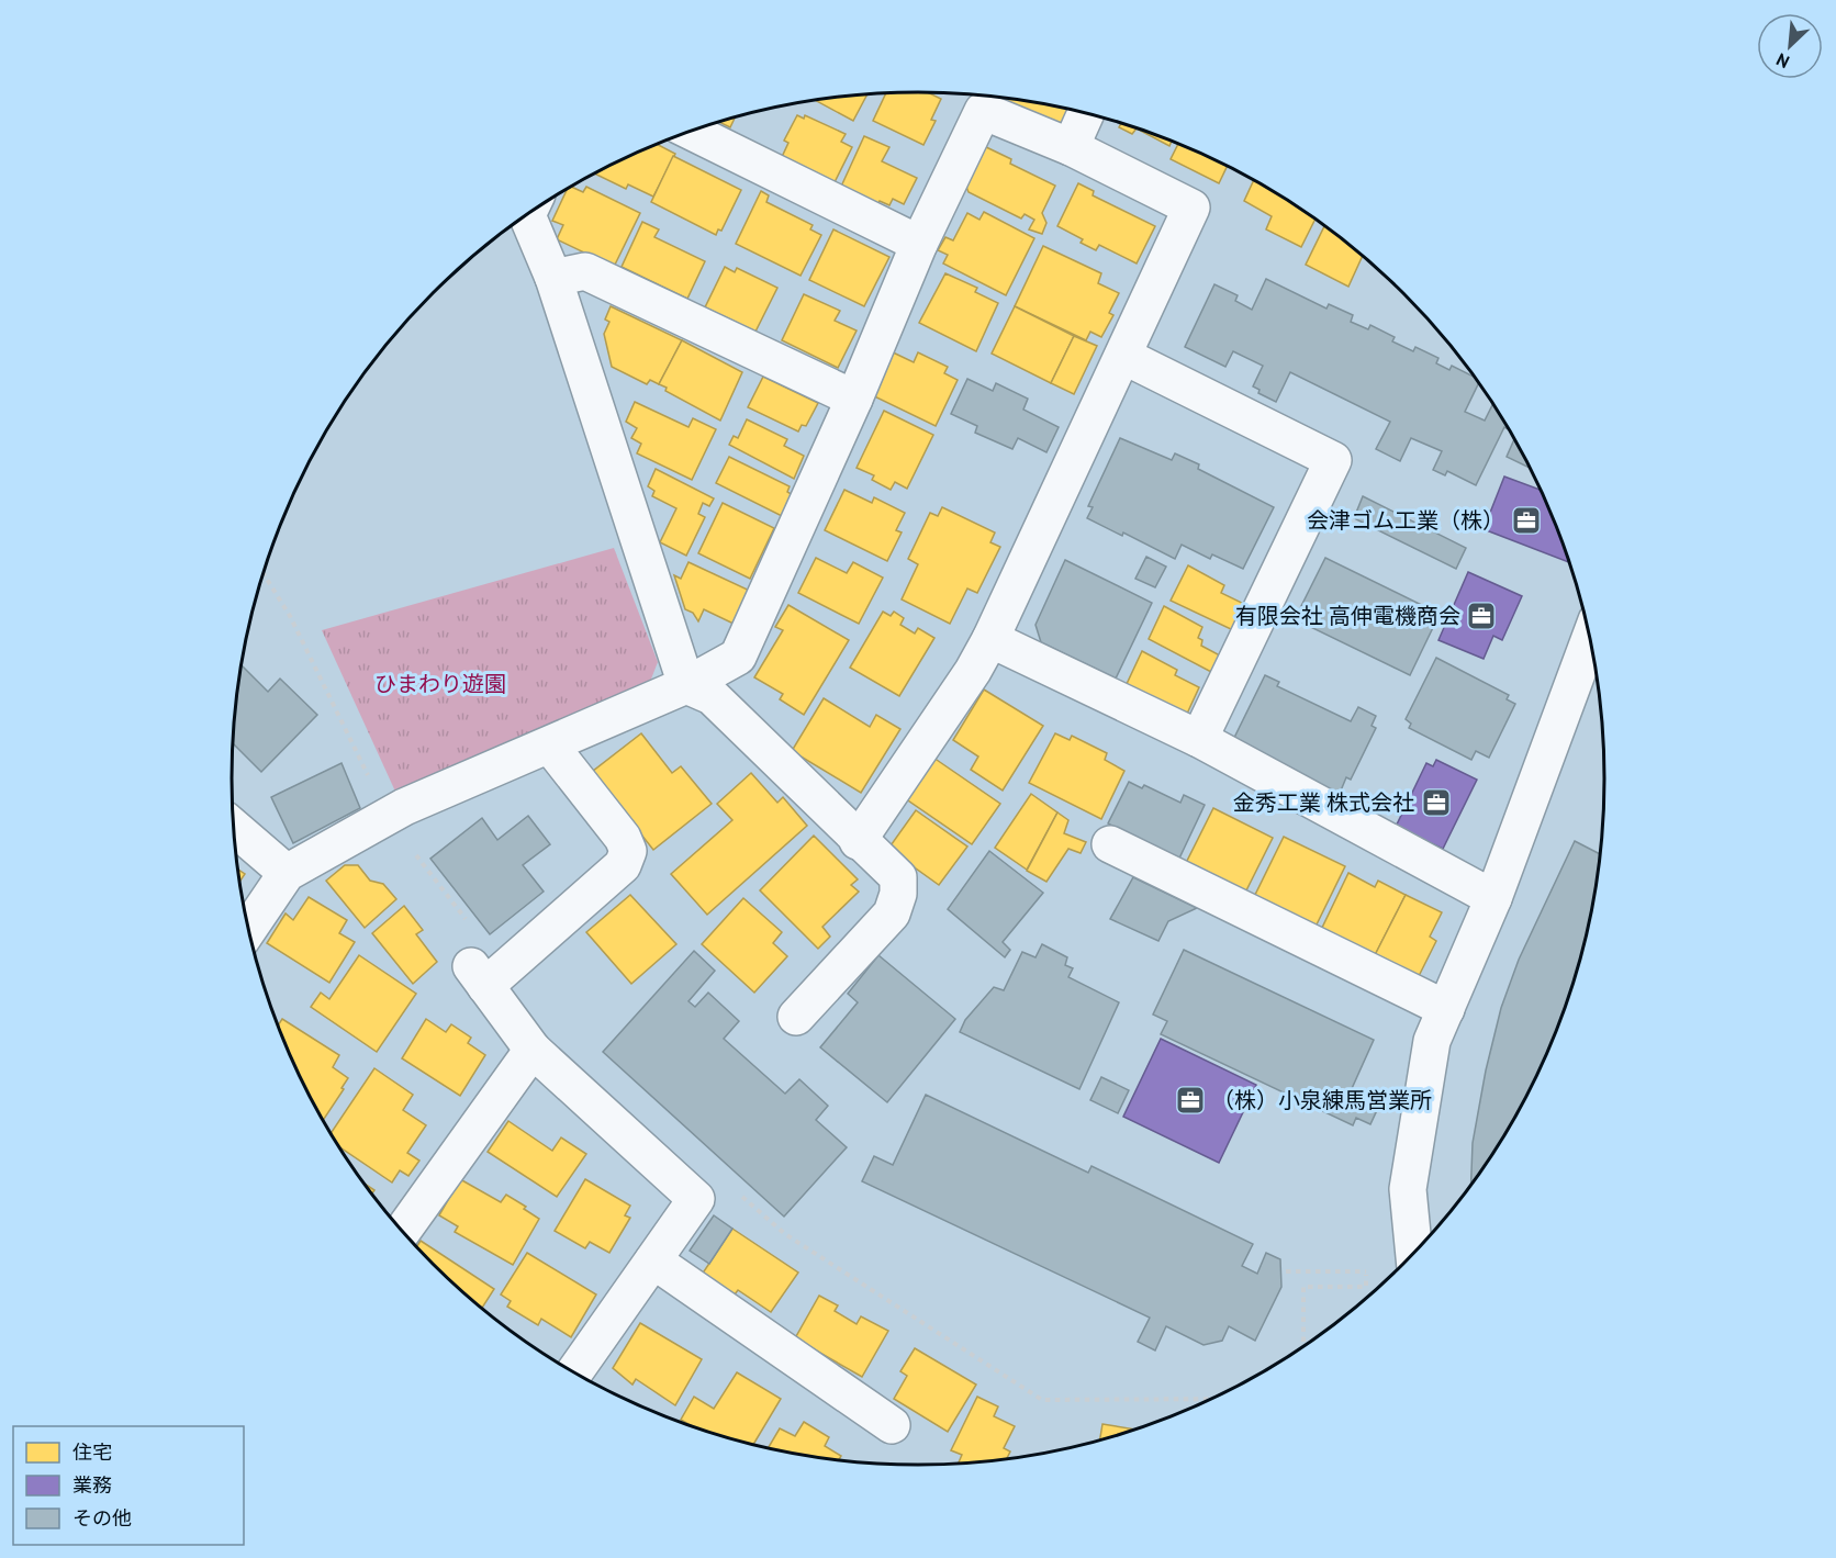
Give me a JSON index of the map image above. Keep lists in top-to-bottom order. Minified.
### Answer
{"parks":["ひまわり遊園"],"places":{"office":["会津ゴム工業（株）","有限会社 高伸電機商会","金秀工業 株式会社","（株）小泉練馬営業所"]},"legend":["住宅","業務","その他"],"north":"bottom left"}
